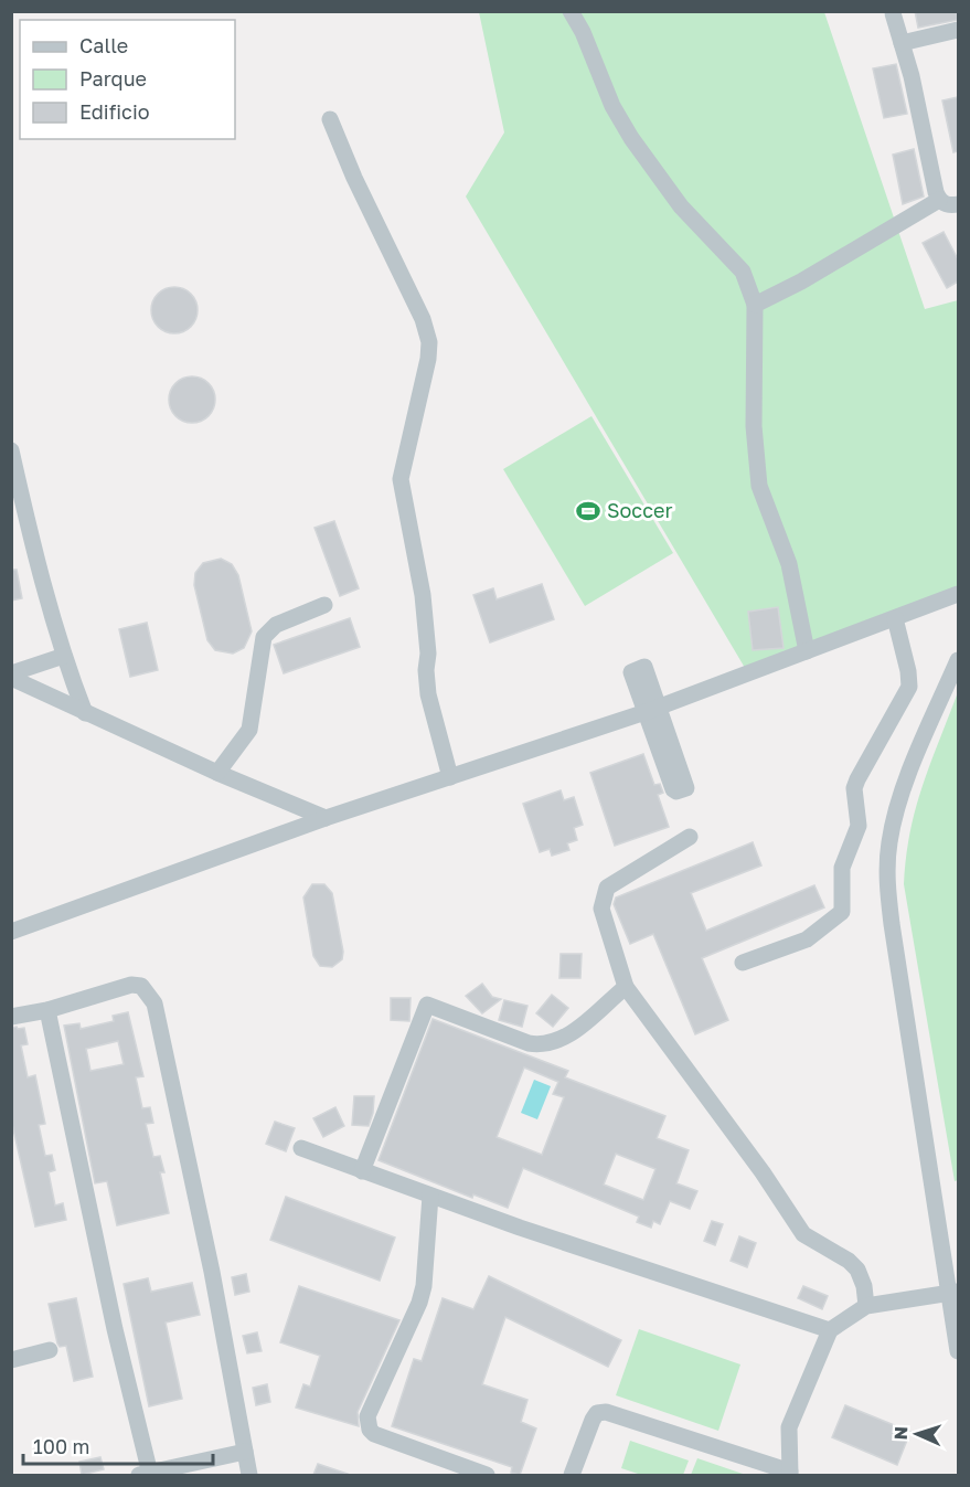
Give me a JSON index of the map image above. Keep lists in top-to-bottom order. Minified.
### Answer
{"places":{"sports":["Soccer"]},"legend":["Calle","Parque","Edificio"],"scale_bar":"100 m","north":"left"}
